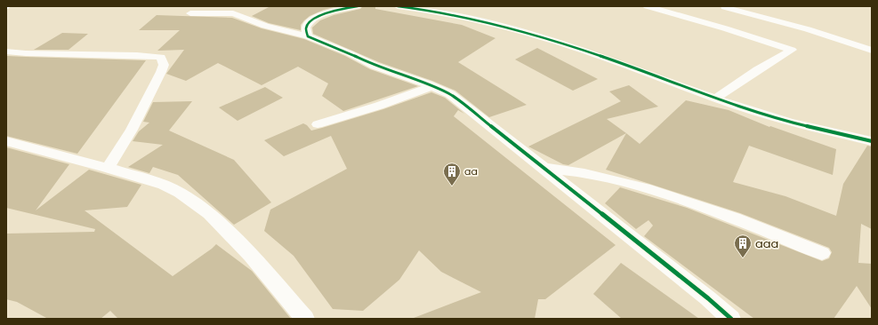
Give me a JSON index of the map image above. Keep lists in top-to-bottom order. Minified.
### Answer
{"places":{"building":["aa","aaa"]}}
